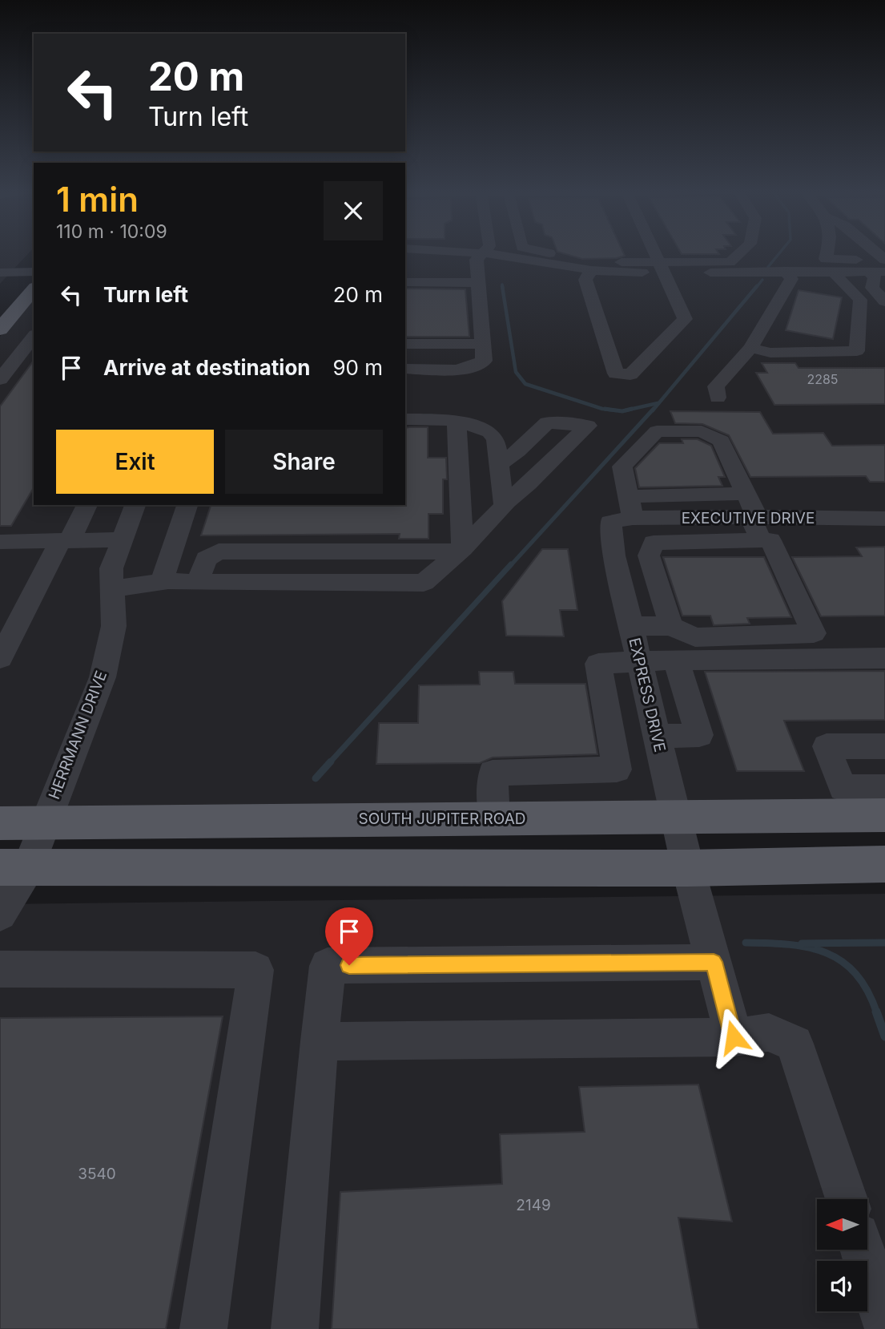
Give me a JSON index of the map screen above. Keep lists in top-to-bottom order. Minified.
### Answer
{"streets":{"main road":["SOUTH JUPITER ROAD"],"street":["EXECUTIVE DRIVE","EXPRESS DRIVE","HERRMANN DRIVE"]},"crossings":[["EXECUTIVE DRIVE","EXPRESS DRIVE"],["EXPRESS DRIVE","SOUTH JUPITER ROAD"],["HERRMANN DRIVE","SOUTH JUPITER ROAD"]],"house_numbers":["2285","3540","2149"],"north":"left","page":{"turn":["20 m","Turn left"],"heading":["1 min","110 m · 10:09"],"list":[{"name":"Turn left","value":"20 m"},{"name":"Arrive at destination","value":"90 m"}],"buttons":["Exit","Share"]}}
